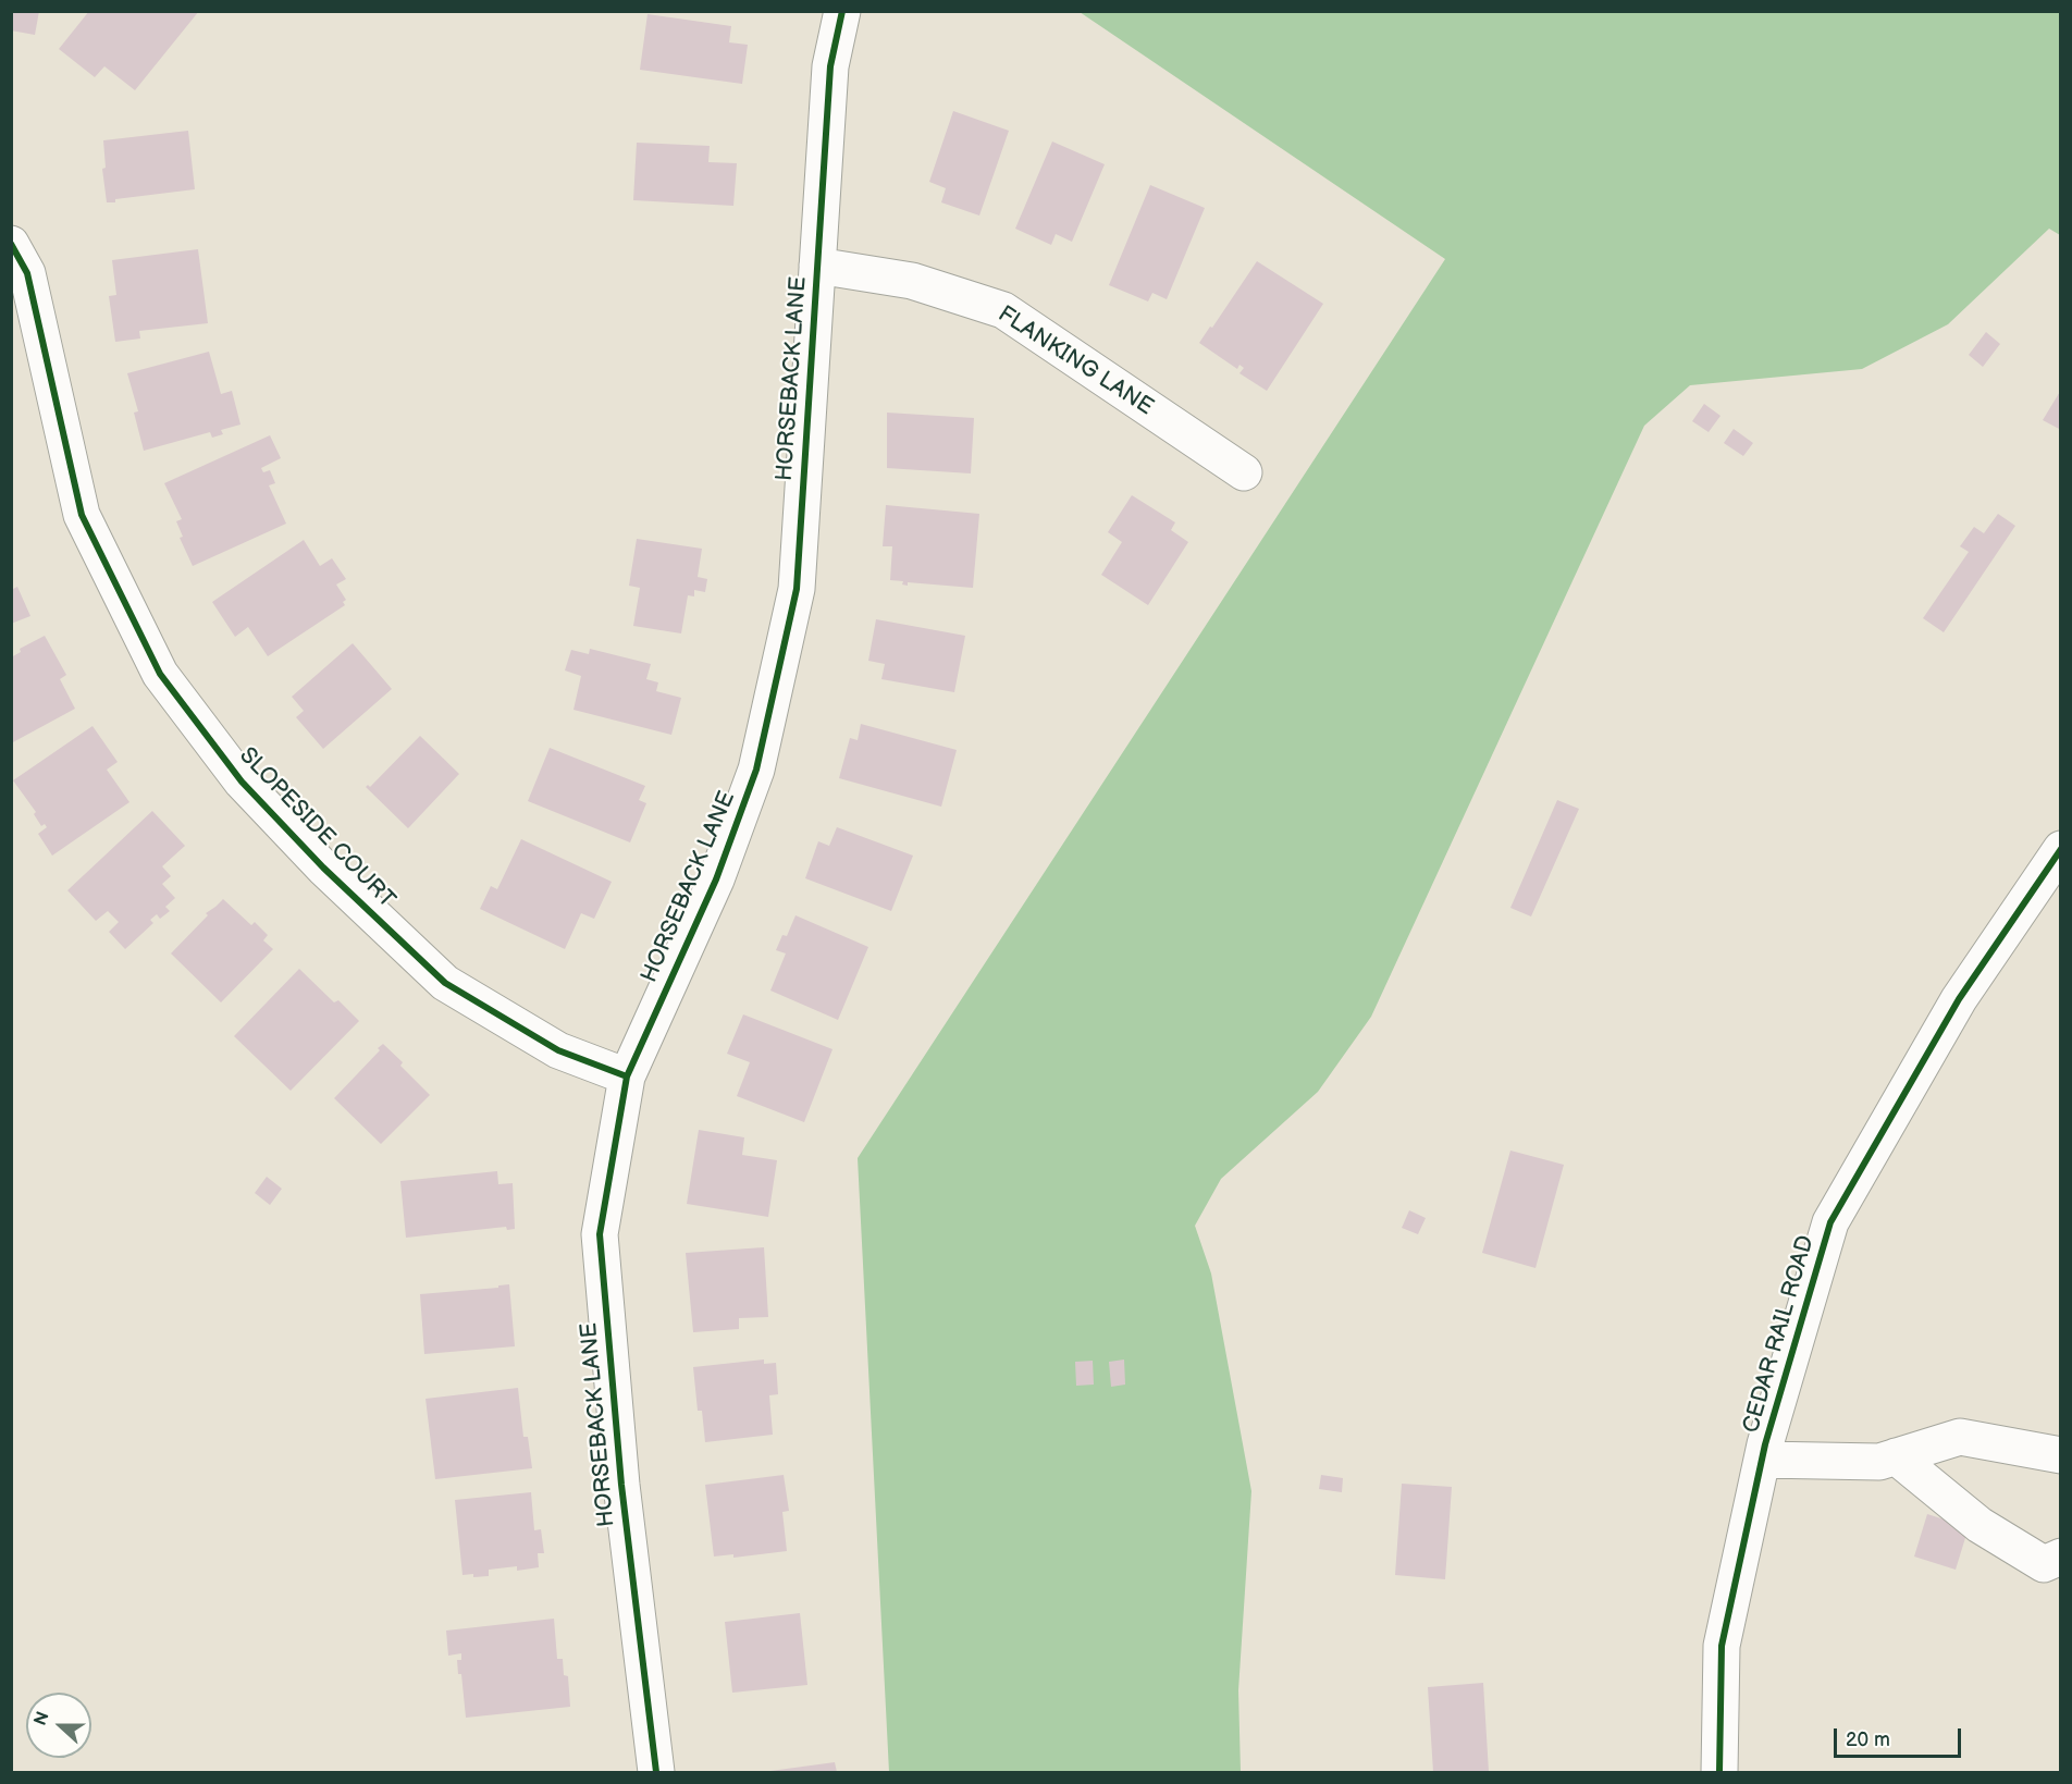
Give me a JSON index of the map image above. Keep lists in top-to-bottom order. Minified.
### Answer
{"streets":{"street":["FLANKING LANE","HORSEBACK LANE","SLOPESIDE COURT","CEDAR RAIL ROAD"]},"crossings":[["FLANKING LANE","HORSEBACK LANE"],["HORSEBACK LANE","SLOPESIDE COURT"]],"scale_bar":"20 m","north":"left"}
